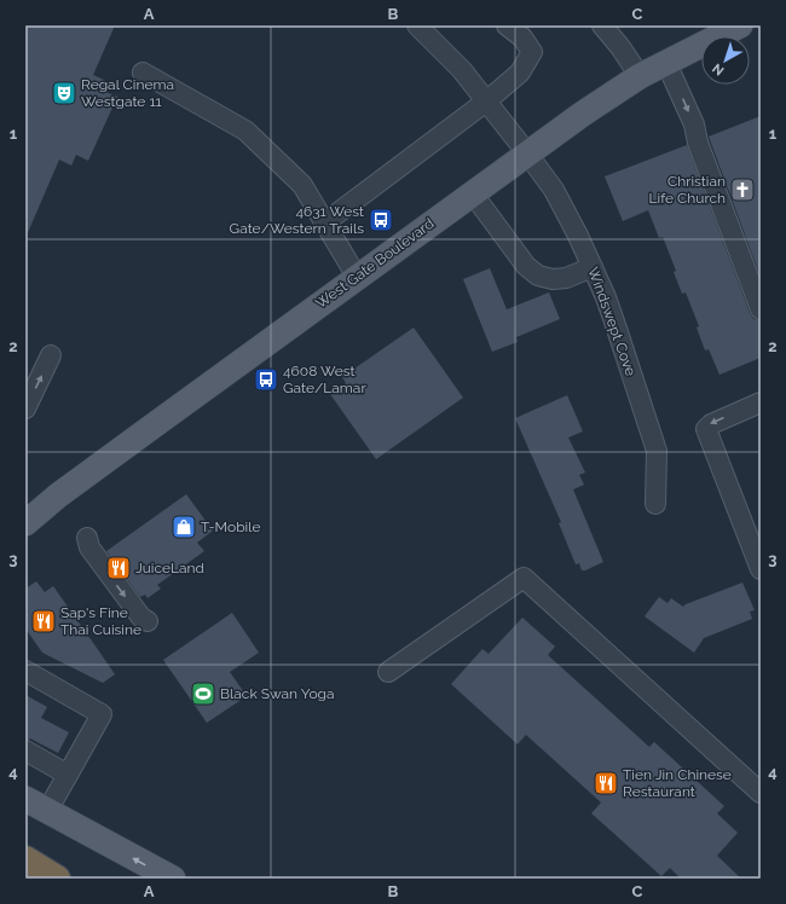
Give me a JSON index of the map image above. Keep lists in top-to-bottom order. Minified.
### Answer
{"streets":{"main road":["West Gate Boulevard"],"street":["Windswept Cove"]},"crossings":[["West Gate Boulevard","Windswept Cove"]],"places":{"theatre":["Regal Cinema Westgate 11"],"church":["Christian Life Church"],"bus stop":["4631 West Gate/Western Trails","4608 West Gate/Lamar"],"shop":["T-Mobile"],"restaurant":["JuiceLand","Sap's Fine Thai Cuisine","Tien Jin Chinese Restaurant"],"sports":["Black Swan Yoga"]},"north":"bottom left","grid":{"columns":["A","B","C"],"rows":["1","2","3","4"]}}
